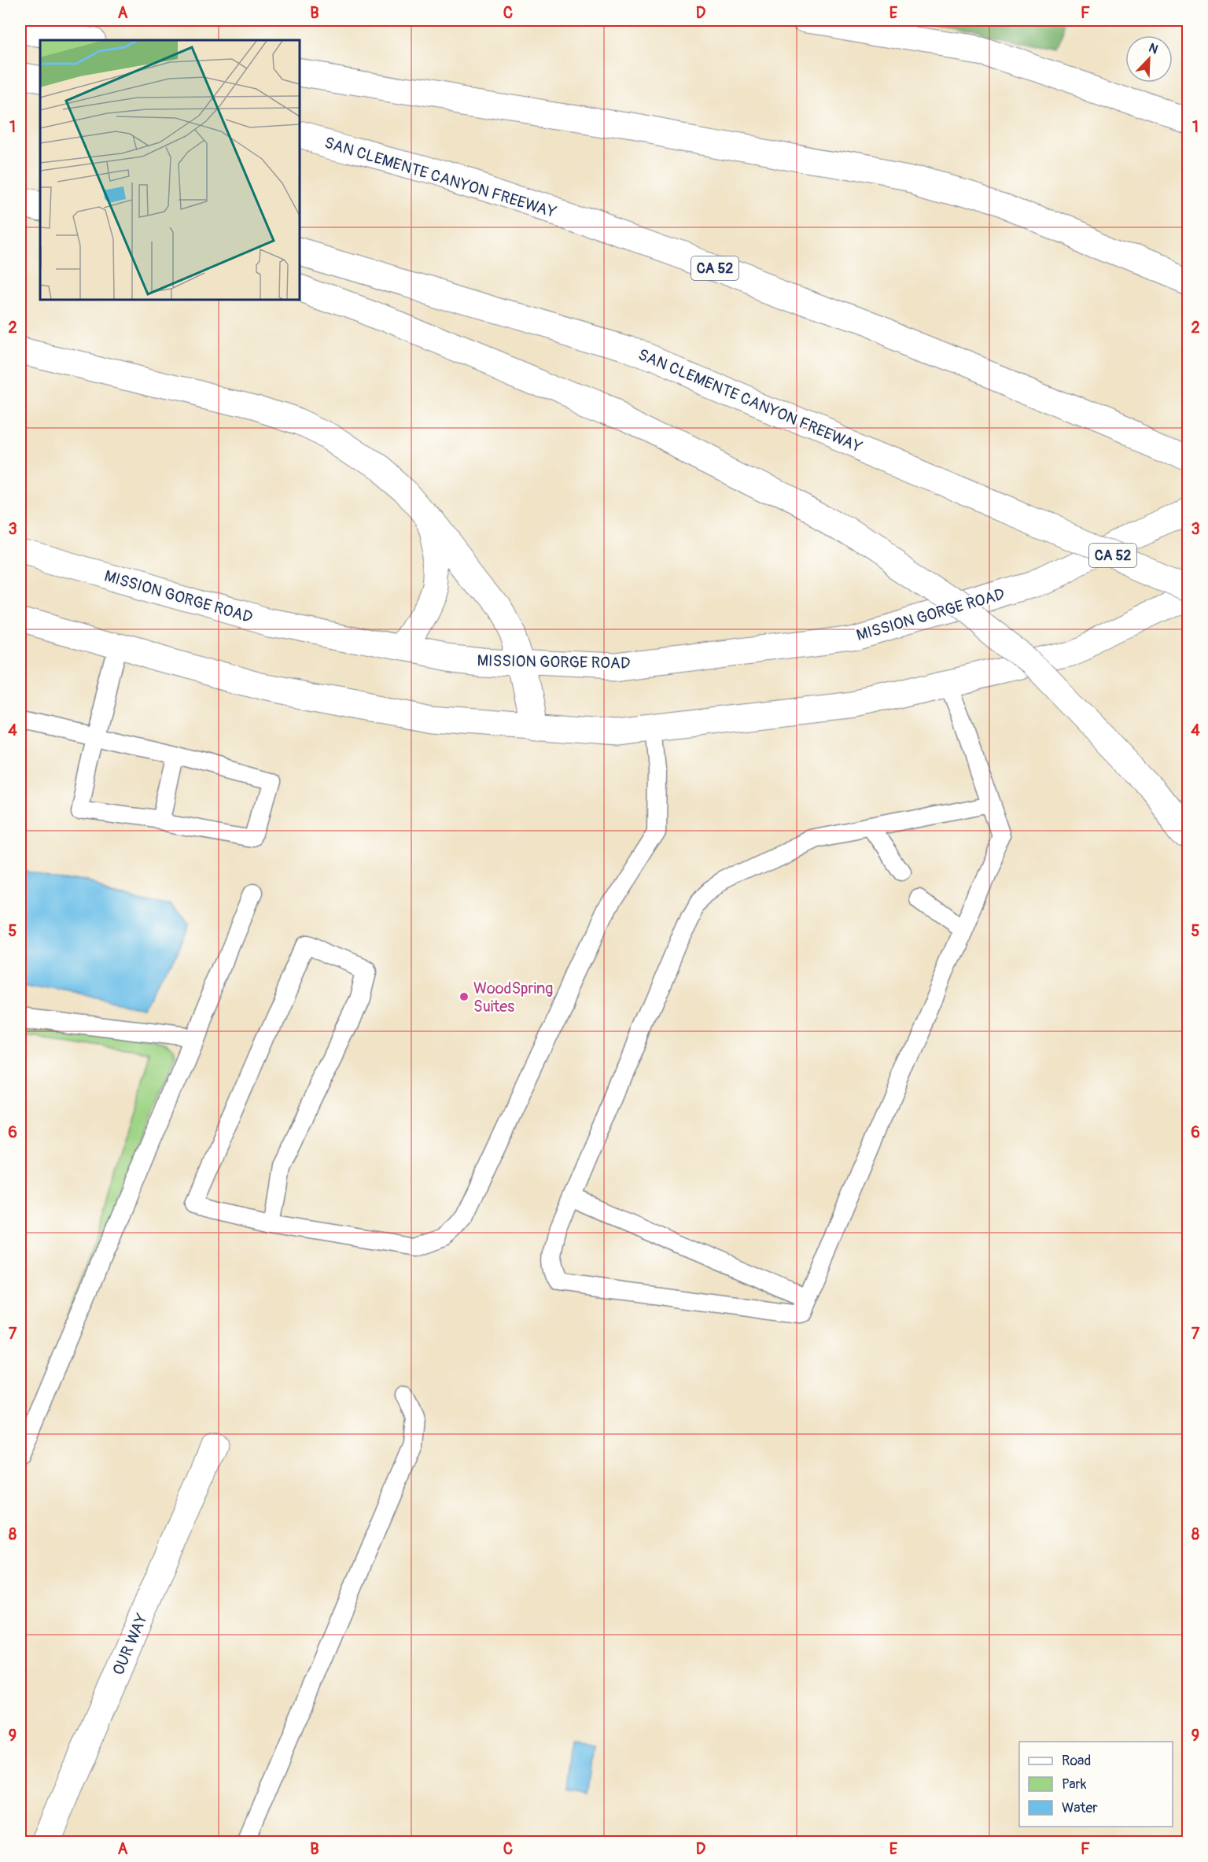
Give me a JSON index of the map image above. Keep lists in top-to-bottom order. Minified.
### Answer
{"streets":{"main road":["SAN CLEMENTE CANYON FREEWAY","CA 52","MISSION GORGE ROAD","OUR WAY"]},"places":["WoodSpring Suites"],"legend":["Road","Park","Water"],"north":"top right","grid":{"columns":["A","B","C","D","E","F"],"rows":["1","2","3","4","5","6","7","8","9"]}}
